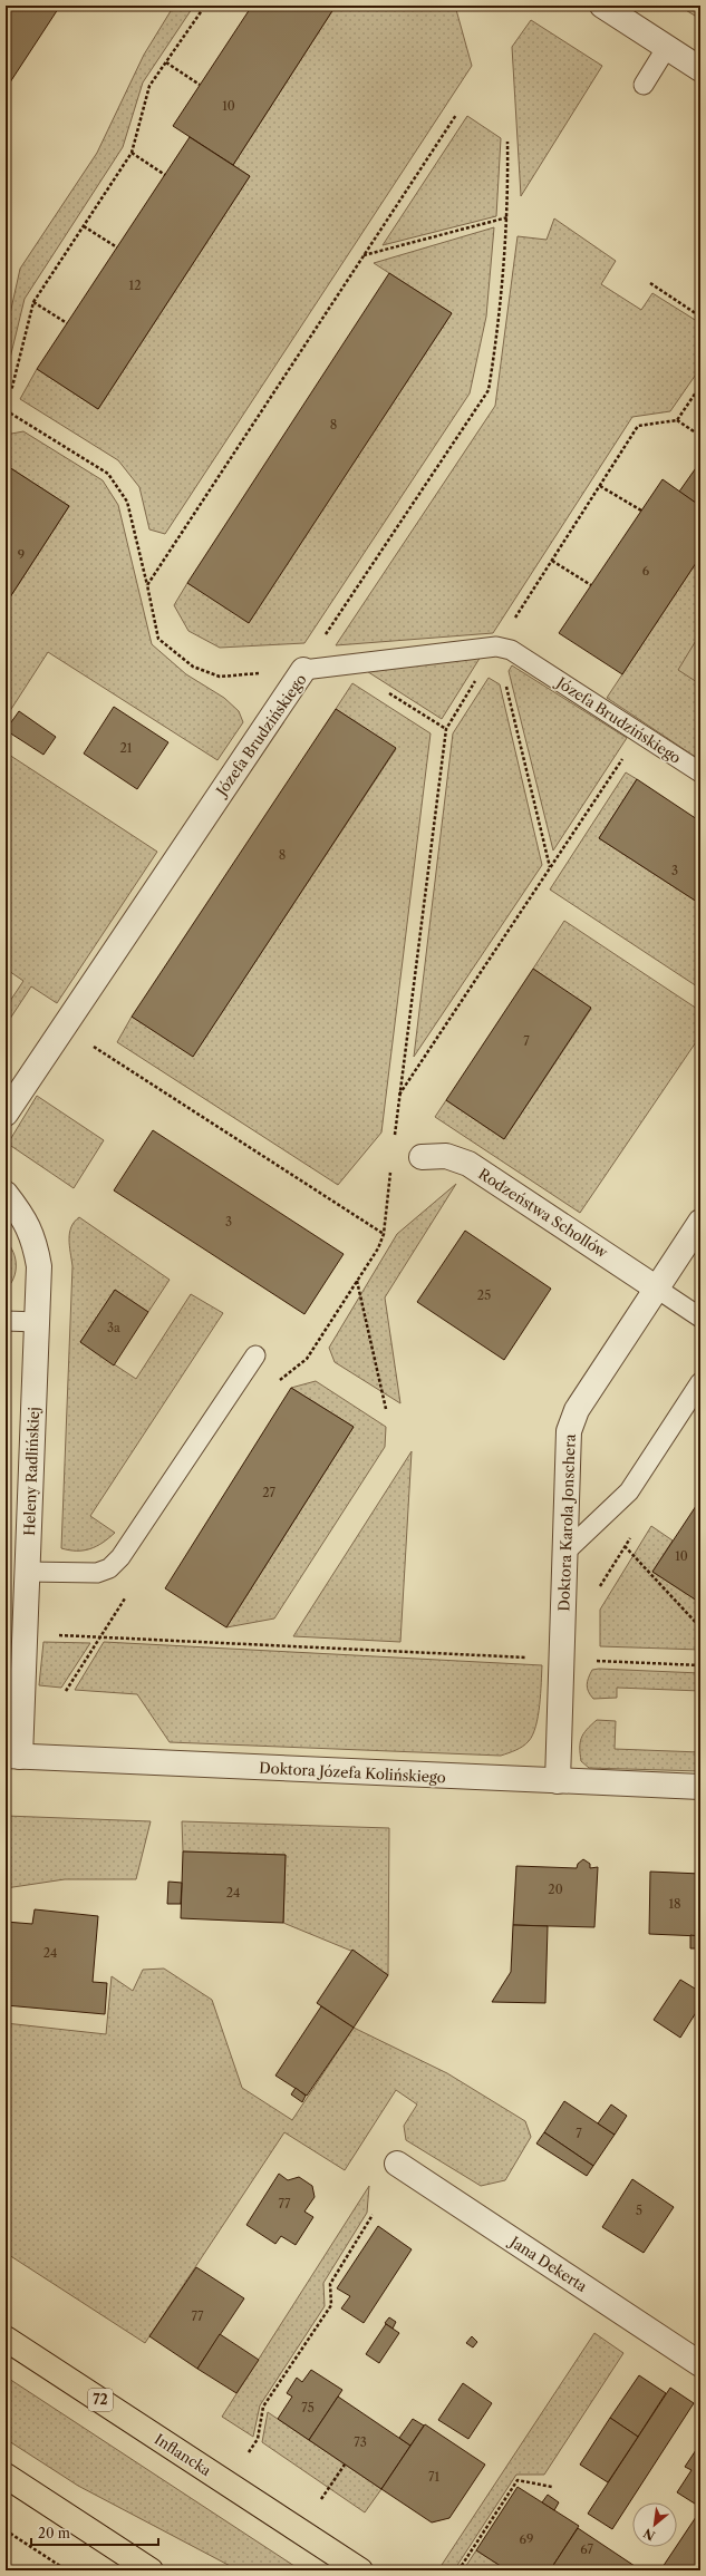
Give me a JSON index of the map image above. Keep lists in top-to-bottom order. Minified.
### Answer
{"streets":{"main road":["72","Inflancka"],"street":["Józefa Brudzińskiego","Rodzeństwa Schollów","Heleny Radlińskiej","Doktora Karola Jonschera","Doktora Józefa Kolińskiego","Jana Dekerta"]},"crossings":[["Rodzeństwa Schollów","Doktora Karola Jonschera"],["Heleny Radlińskiej","Doktora Józefa Kolińskiego"],["Doktora Karola Jonschera","Doktora Józefa Kolińskiego"]],"house_numbers":["10","12","8","9","6","21","8","3","7","3","25","3a","27","10","20","24","18","24","7","77","5","77","75","73","71","69","67"],"scale_bar":"20 m","north":"bottom left"}
